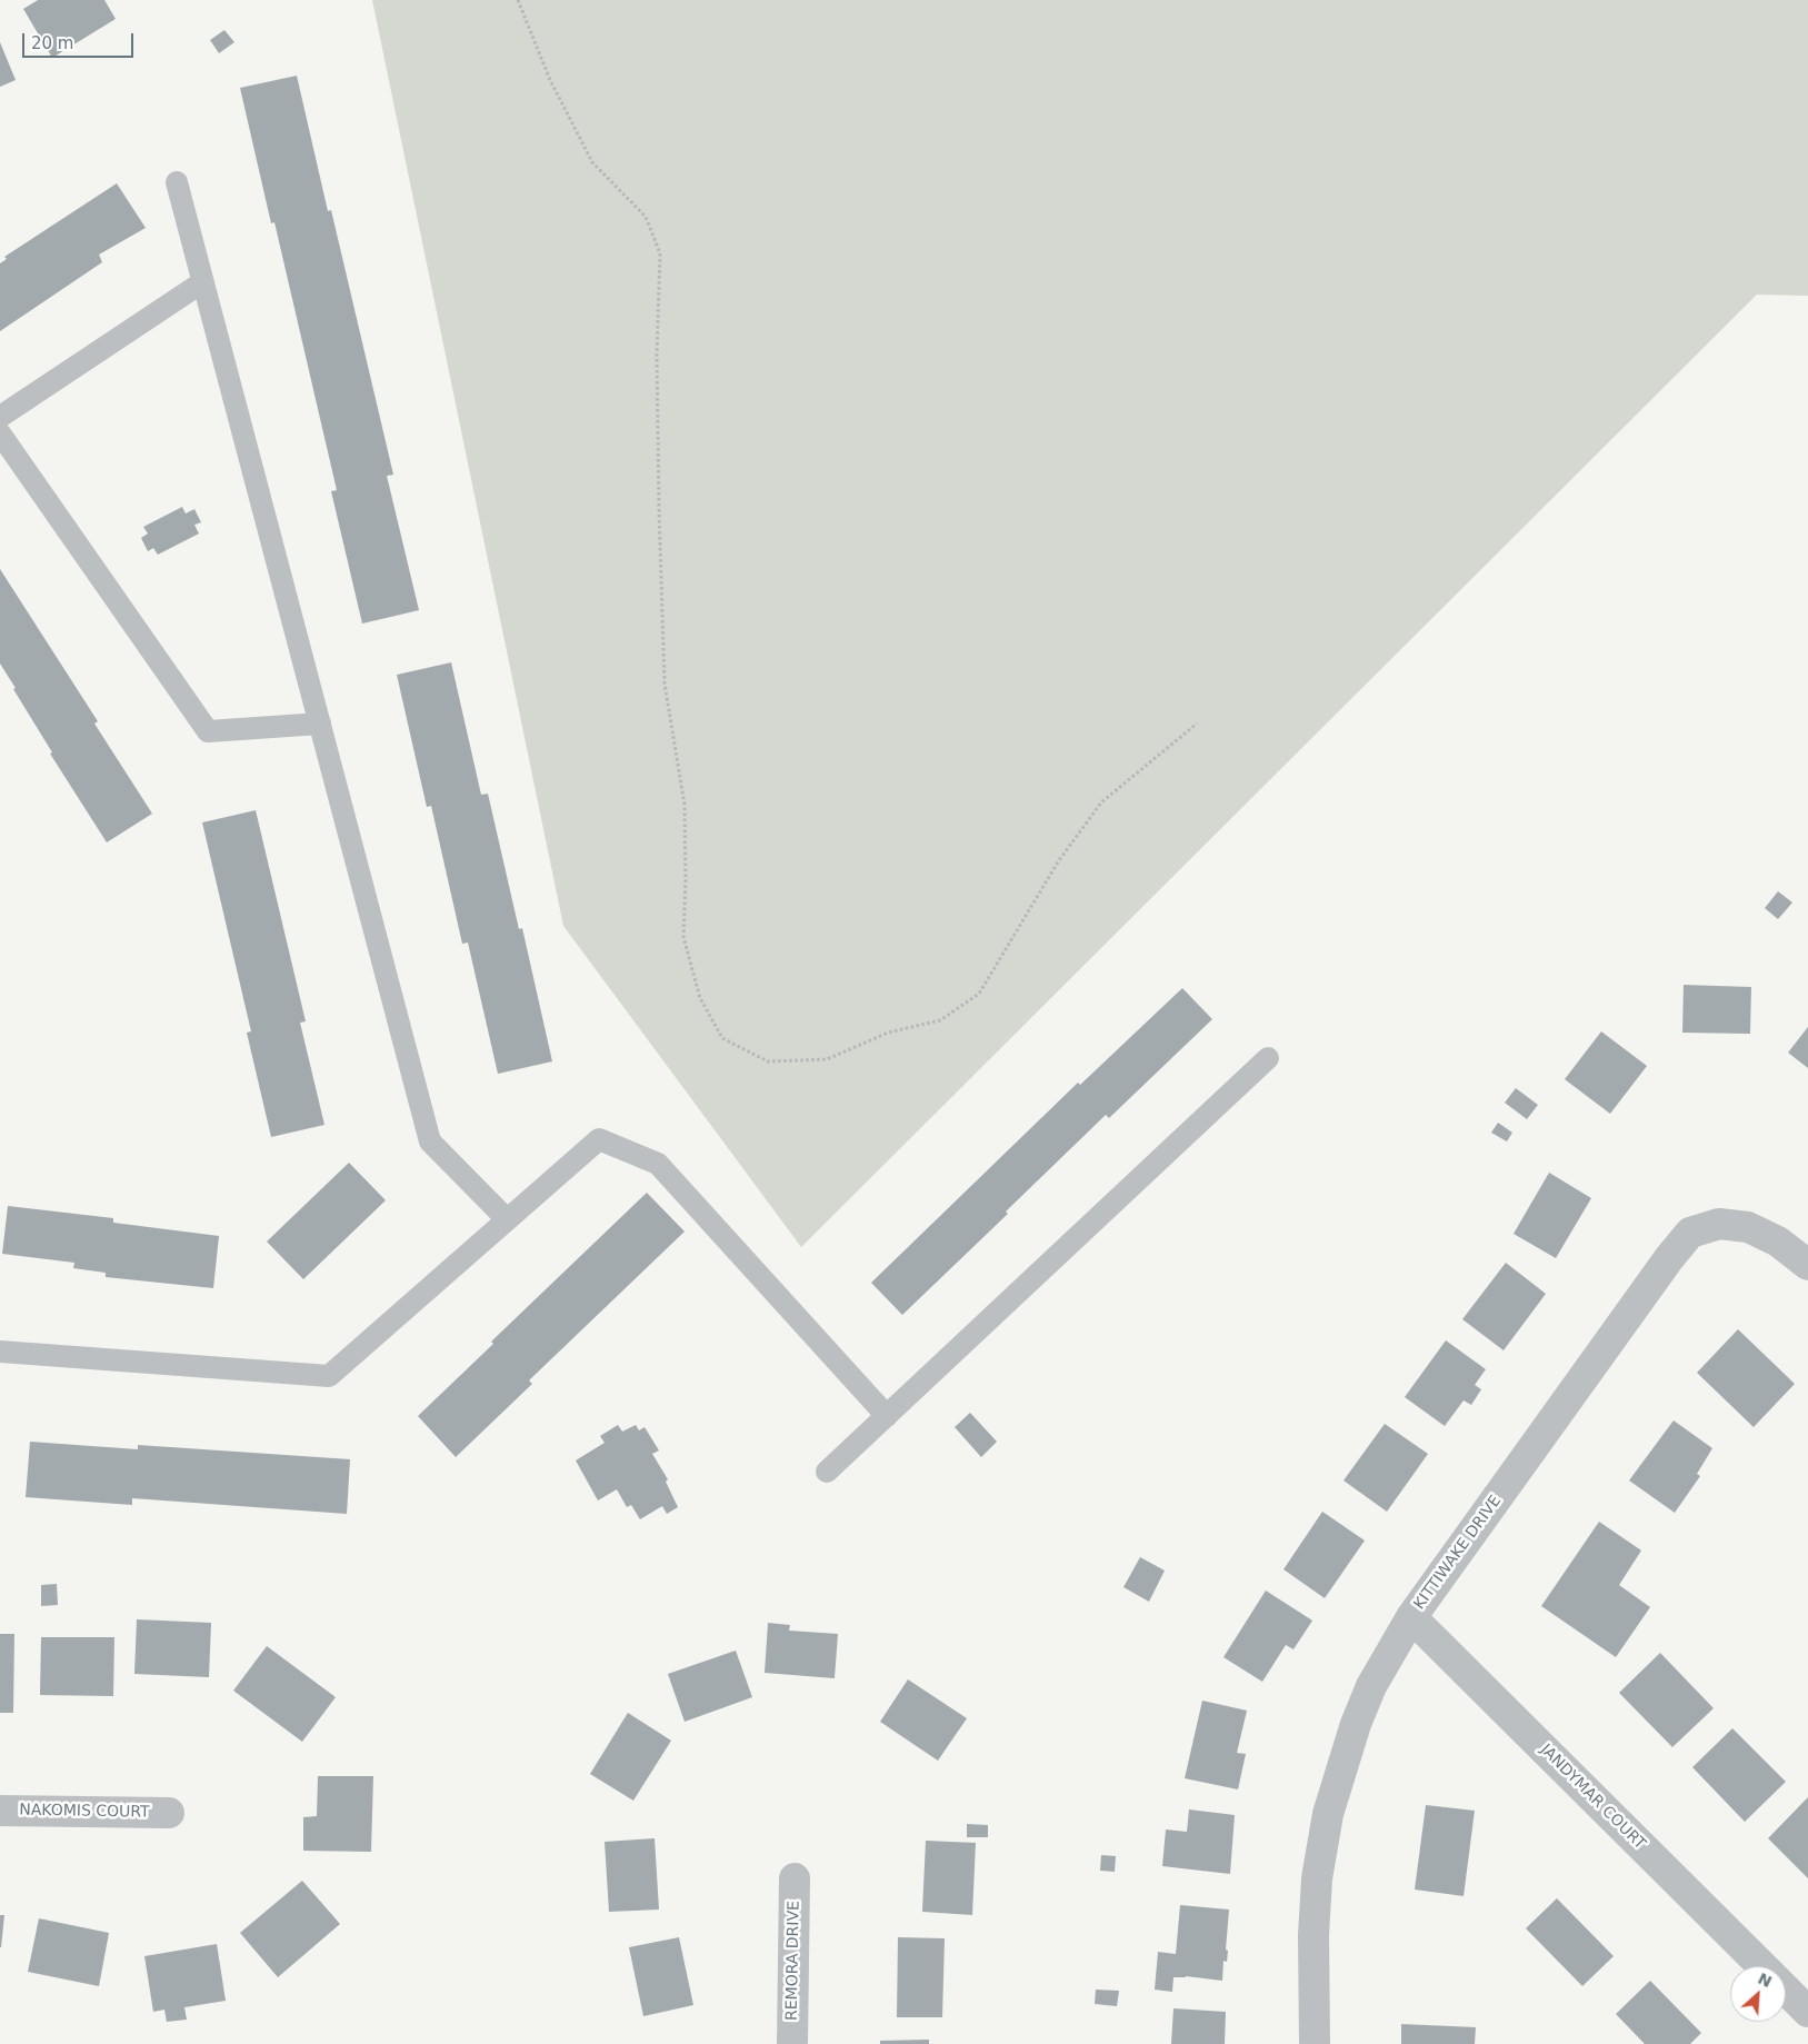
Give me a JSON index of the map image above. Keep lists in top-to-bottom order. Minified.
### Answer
{"streets":{"street":["KITTIWAKE DRIVE","JANDYMAR COURT","NAKOMIS COURT","REMORA DRIVE"]},"crossings":[["KITTIWAKE DRIVE","JANDYMAR COURT"]],"scale_bar":"20 m","north":"top right"}
